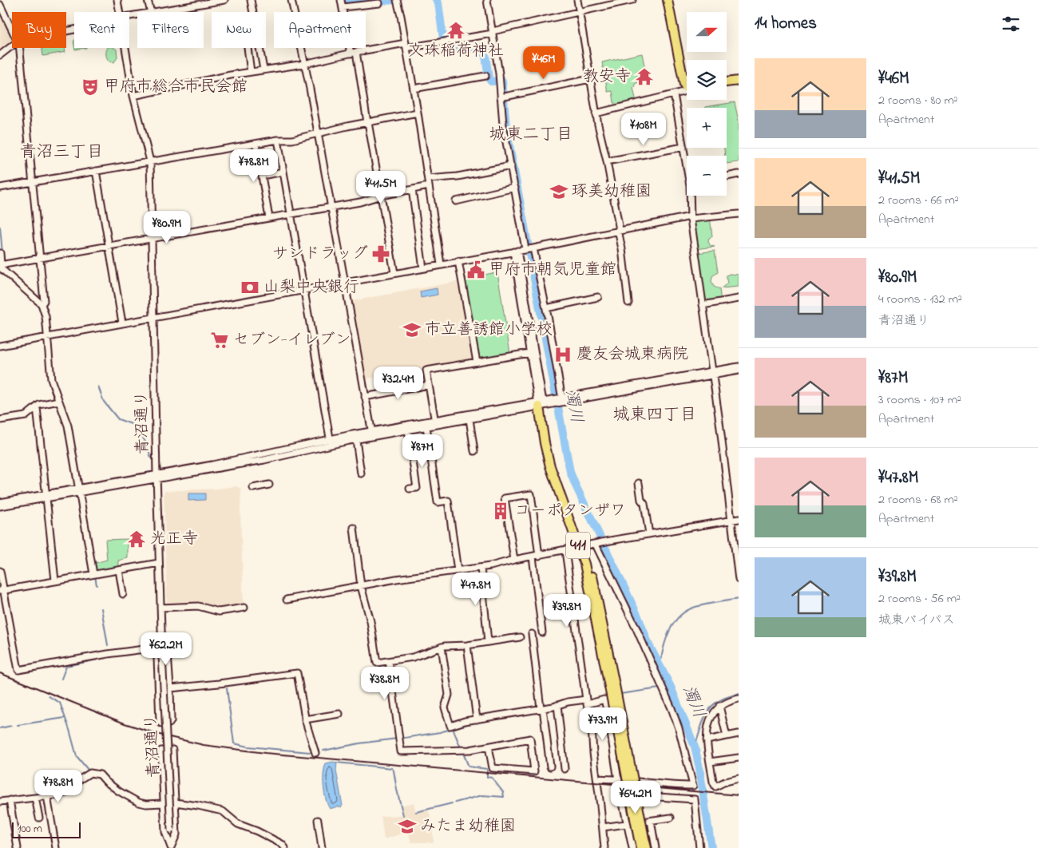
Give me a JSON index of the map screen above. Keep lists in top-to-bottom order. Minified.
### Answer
{"streets":{"highway":["411"],"street":["青沼通り"]},"districts":["城東二丁目","青沼三丁目","城東四丁目"],"water":["濁川"],"places":{"temple":["文珠稲荷神社","教安寺","光正寺"],"theatre":["甲府市総合市民会館"],"school or university":["琢美幼稚園","市立善誘館小学校","みたま幼稚園"],"pharmacy":["サンドラッグ"],"public building":["甲府市朝気児童館"],"bank":["山梨中央銀行"],"supermarket":["セブン-イレブン"],"hospital":["慶友会城東病院"],"building":["コーポタンザワ"]},"scale_bar":"100 m","north":"right","page":{"heading":"14 homes","map_buttons":["+","−"],"chip":["Buy","Rent","Filters","New","Apartment"],"price":["¥46M","¥108M","¥78.8M","¥41.5M","¥80.9M","¥32.4M","¥87M","¥47.8M","¥39.8M","¥62.2M","¥38.8M","¥73.9M","¥78.8M","¥64.2M"],"list":[{"name":"¥46M","note":"2 rooms · 80 m² · Apartment"},{"name":"¥41.5M","note":"2 rooms · 66 m² · Apartment"},{"name":"¥80.9M","note":"4 rooms · 132 m² · 青沼通り"},{"name":"¥87M","note":"3 rooms · 107 m² · Apartment"},{"name":"¥47.8M","note":"2 rooms · 68 m² · Apartment"},{"name":"¥39.8M","note":"2 rooms · 56 m² · 城東バイパス"}],"scale":"100 m"}}
